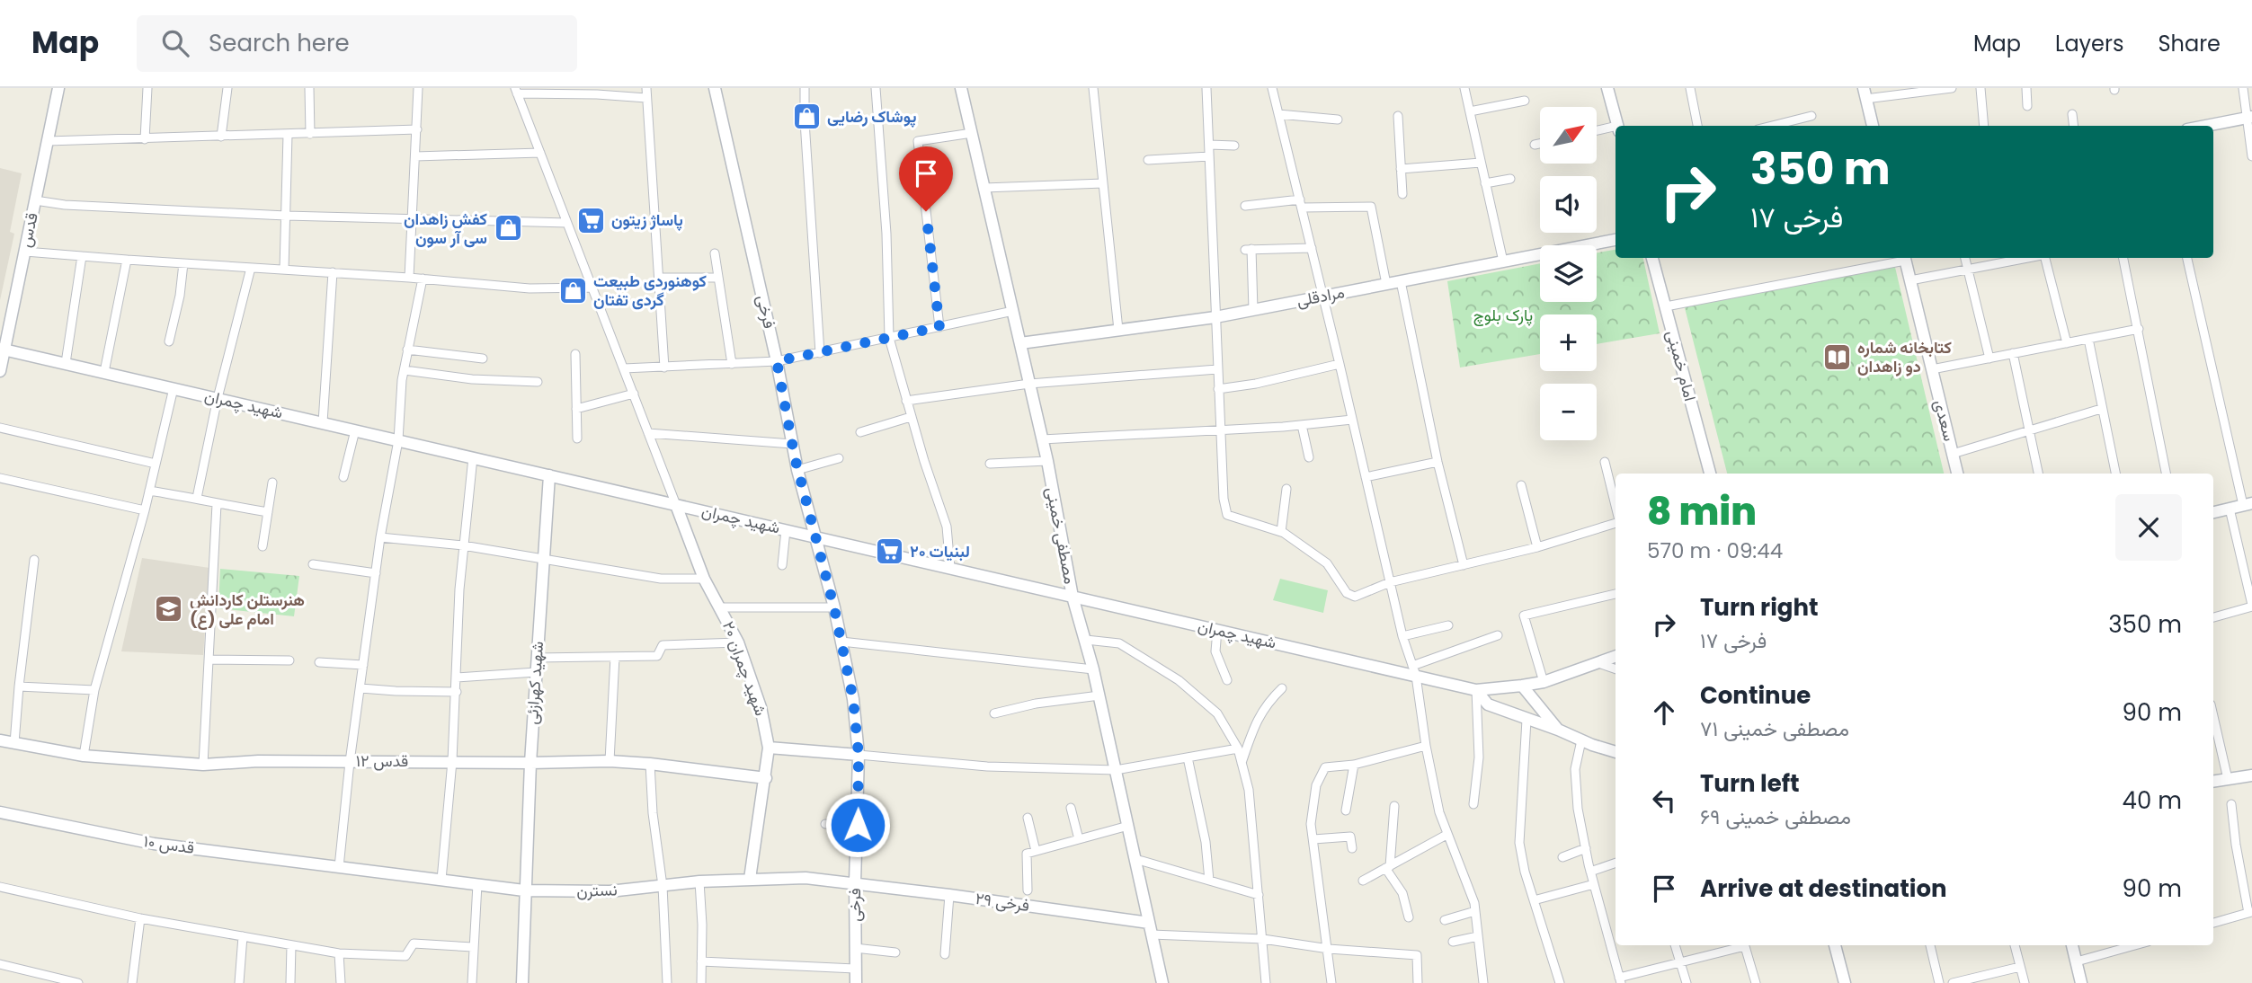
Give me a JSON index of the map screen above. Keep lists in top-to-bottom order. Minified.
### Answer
{"streets":{"street":["قدس","مرادقلی","فرخی","امام خمینی","شهید چمران","سعدی","مصطفی خمینی","شهید چمران ۲۰","شهید کهرازئی","قدس ۱۲","قدس ۱۰","نسترن","فرخی ۲۹"]},"crossings":[["قدس","شهید چمران"],["مرادقلی","مصطفی خمینی"],["فرخی","شهید چمران"],["فرخی","نسترن"],["فرخی","فرخی ۲۹"],["شهید چمران","مصطفی خمینی"],["شهید چمران","شهید چمران ۲۰"],["شهید چمران","شهید کهرازئی"],["مصطفی خمینی","فرخی ۲۹"],["شهید چمران ۲۰","قدس ۱۲"],["شهید چمران ۲۰","نسترن"],["شهید کهرازئی","قدس ۱۲"],["شهید کهرازئی","نسترن"],["قدس ۱۰","نسترن"],["نسترن","فرخی ۲۹"]],"parks":["پارک بلوچ"],"places":{"shop":["پوشاک رضایی","کفش زاهدان سی آر سون","کوهنوردی طبیعت گردی تفتان"],"supermarket":["پاساژ زیتون","لبنیات ۲۰"],"library":["کتابخانه شماره دو زاهدان"],"school or university":["هنرستلن کاردانش امام علی (ع)"]},"north":"top right","page":{"header":"Map","search":"Search here","nav":["Map","Layers","Share"],"map_buttons":["+","−"],"turn":["350 m","فرخی ۱۷"],"heading":["8 min","570 m · 09:44"],"list":[{"name":"Turn right","note":"فرخی ۱۷","value":"350 m"},{"name":"Continue","note":"مصطفی خمینی ۷۱","value":"90 m"},{"name":"Turn left","note":"مصطفی خمینی ۶۹","value":"40 m"},{"name":"Arrive at destination","value":"90 m"}]}}
